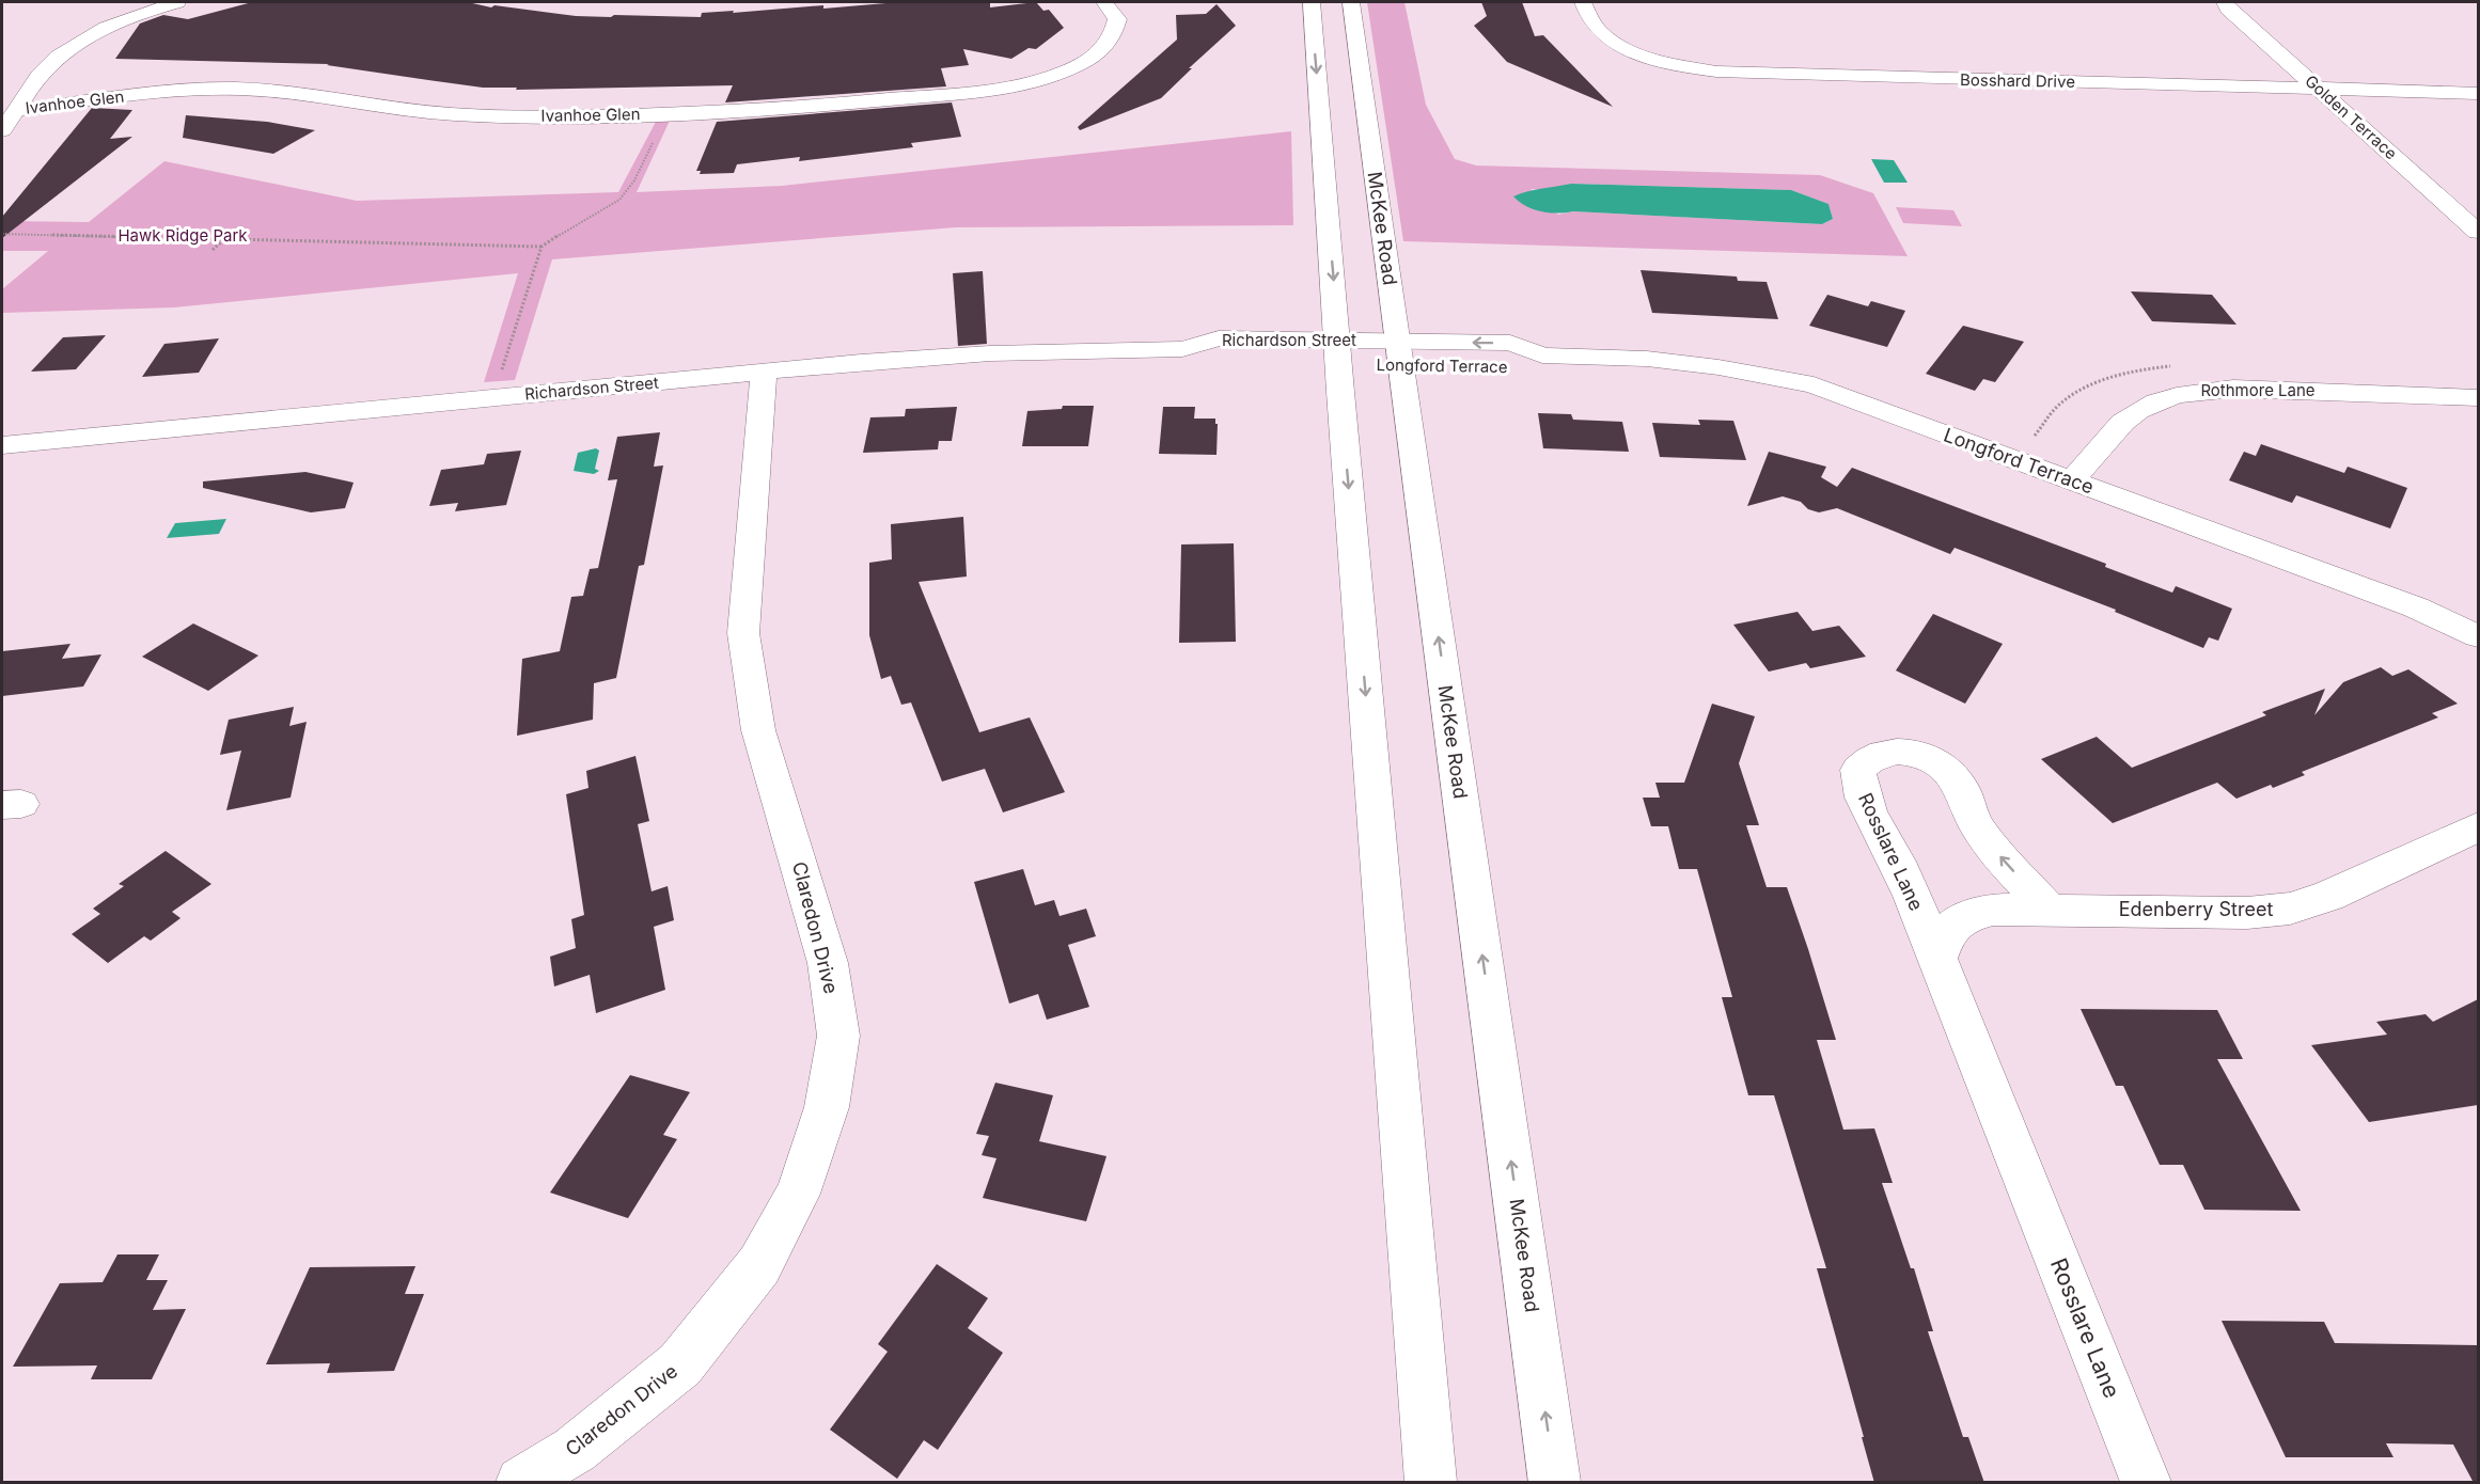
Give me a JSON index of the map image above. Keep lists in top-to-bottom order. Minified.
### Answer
{"streets":{"street":["Bosshard Drive","Ivanhoe Glen","Golden Terrace","McKee Road","Richardson Street","Longford Terrace","Rothmore Lane","Rosslare Lane","Edenberry Street","Claredon Drive"]},"crossings":[["Bosshard Drive","Golden Terrace"],["McKee Road","Richardson Street"],["McKee Road","Longford Terrace"],["Richardson Street","Longford Terrace"],["Richardson Street","Claredon Drive"],["Longford Terrace","Rothmore Lane"],["Rosslare Lane","Edenberry Street"]],"parks":["Hawk Ridge Park"]}
